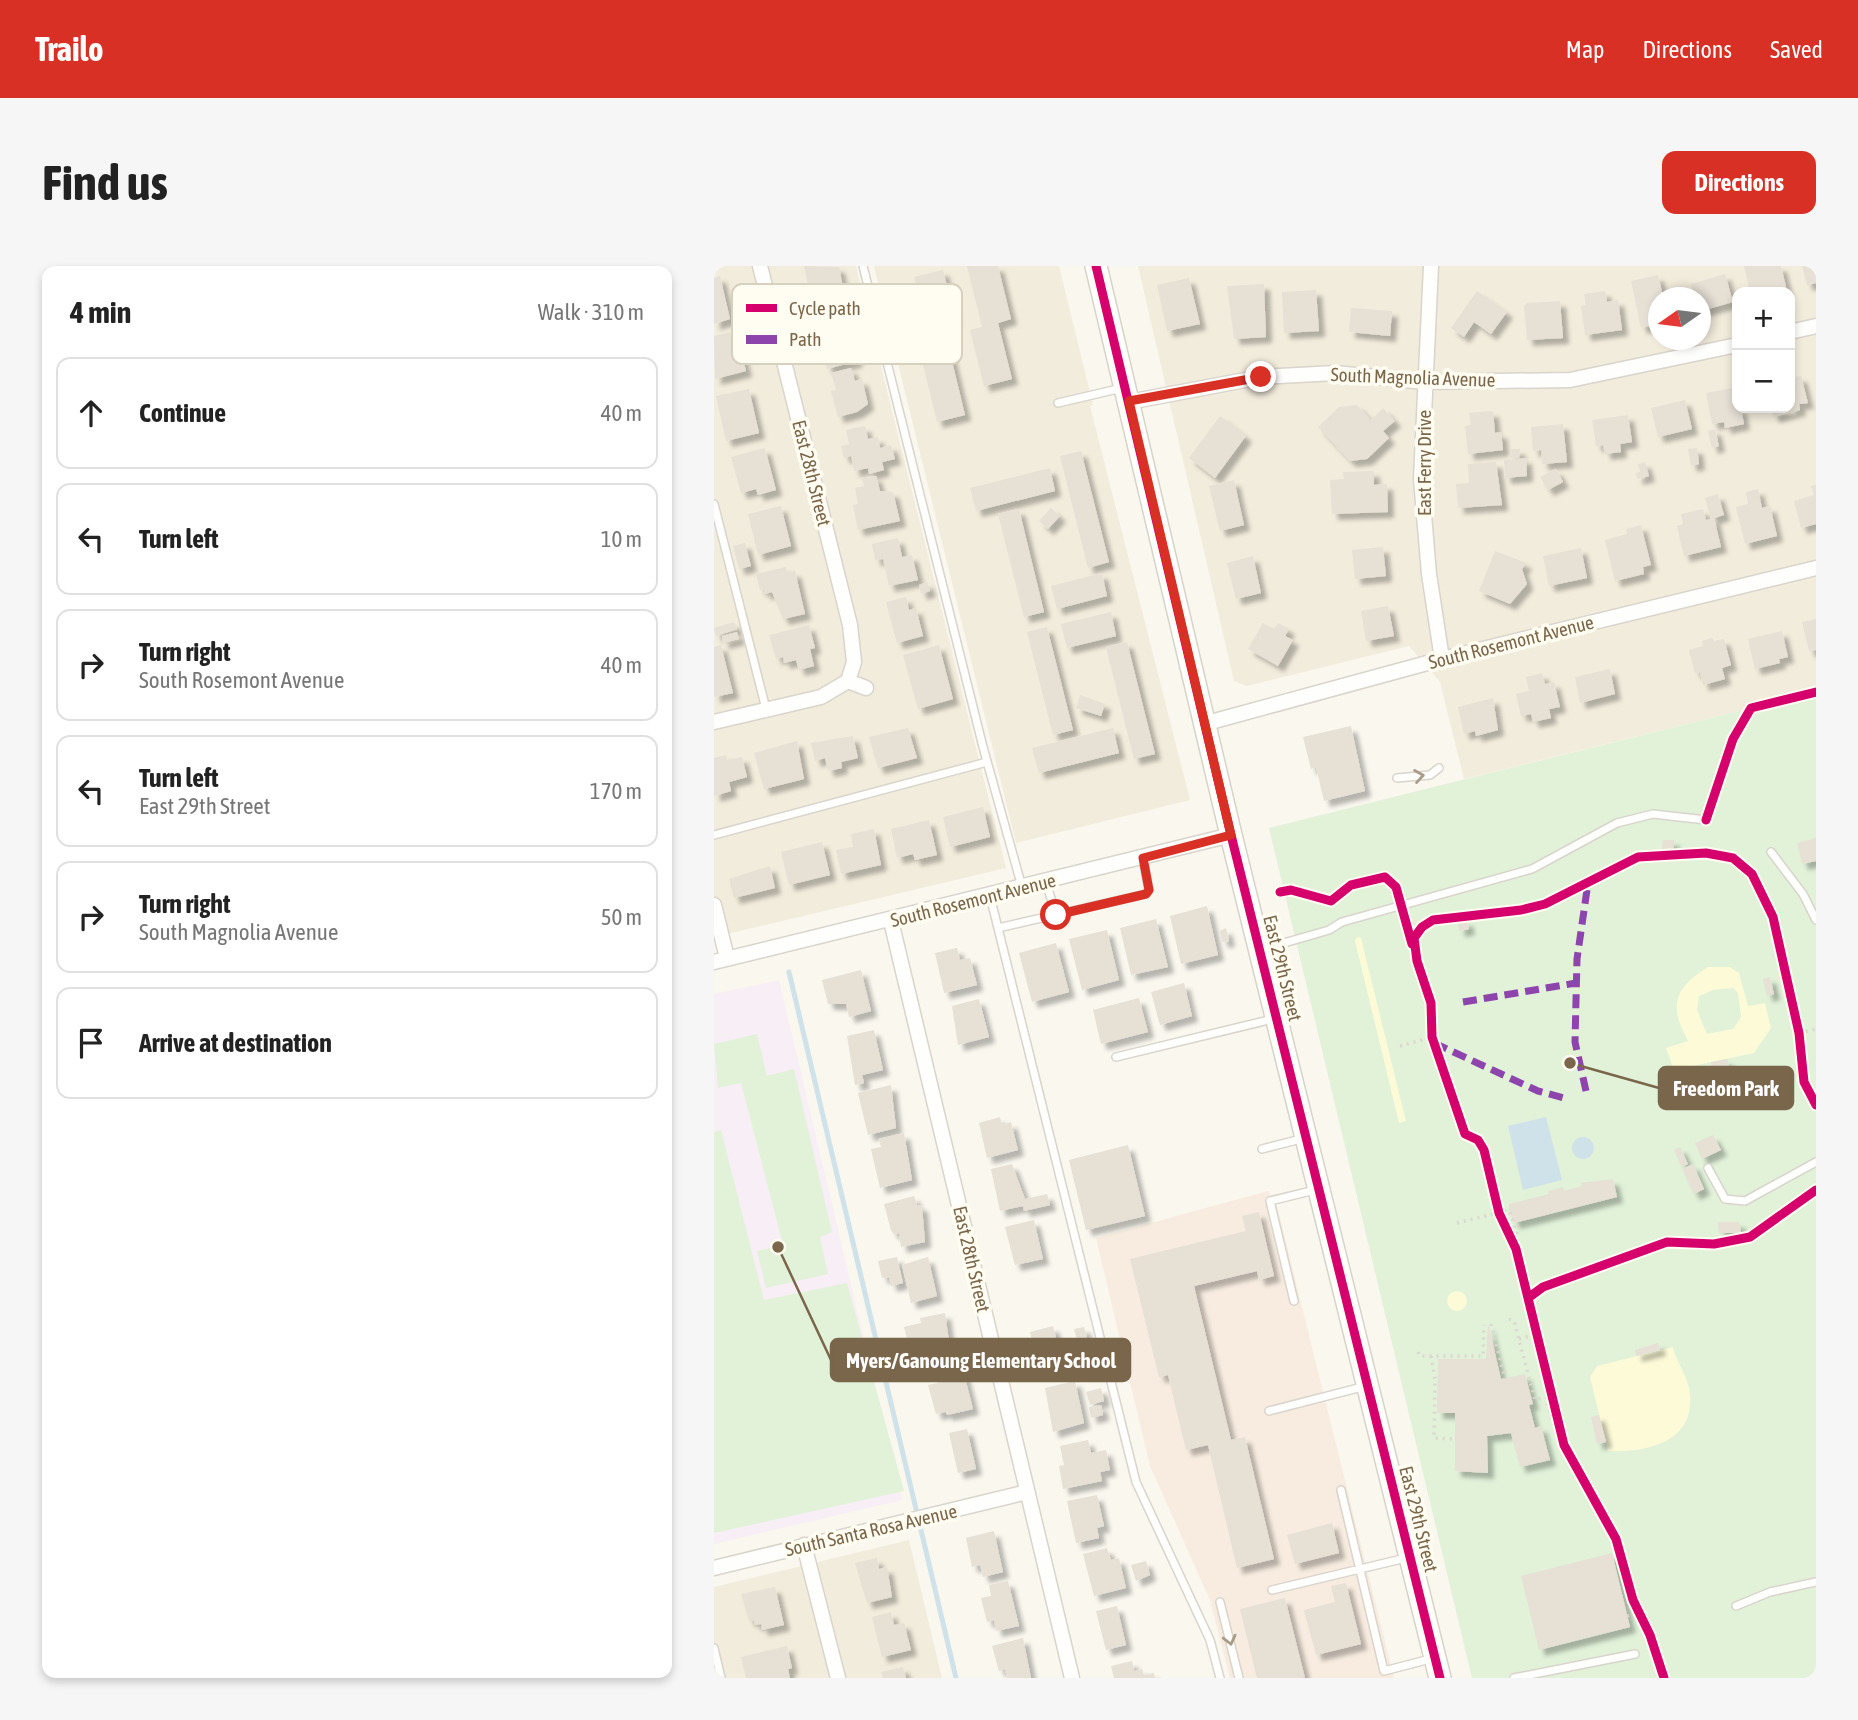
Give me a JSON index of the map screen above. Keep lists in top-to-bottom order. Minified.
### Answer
{"streets":{"street":["South Magnolia Avenue","East Ferry Drive","East 28th Street","South Rosemont Avenue","East 29th Street","South Santa Rosa Avenue"]},"crossings":[["South Magnolia Avenue","East Ferry Drive"],["South Magnolia Avenue","East 29th Street"],["East Ferry Drive","South Rosemont Avenue"],["East 28th Street","South Rosemont Avenue"],["East 28th Street","South Santa Rosa Avenue"],["South Rosemont Avenue","East 29th Street"]],"places":["Freedom Park","Myers/Ganoung Elementary School"],"legend":["Cycle path","Path"],"north":"left","page":{"header":"Trailo","nav":["Map","Directions","Saved"],"buttons":"Directions","title":"Find us","heading":["4 min","Walk · 310 m"],"map_buttons":["+","−"],"list":[["Continue","40 m"],["Turn left","10 m"],["Turn right","South Rosemont Avenue","40 m"],["Turn left","East 29th Street","170 m"],["Turn right","South Magnolia Avenue","50 m"],"Arrive at destination"]}}
